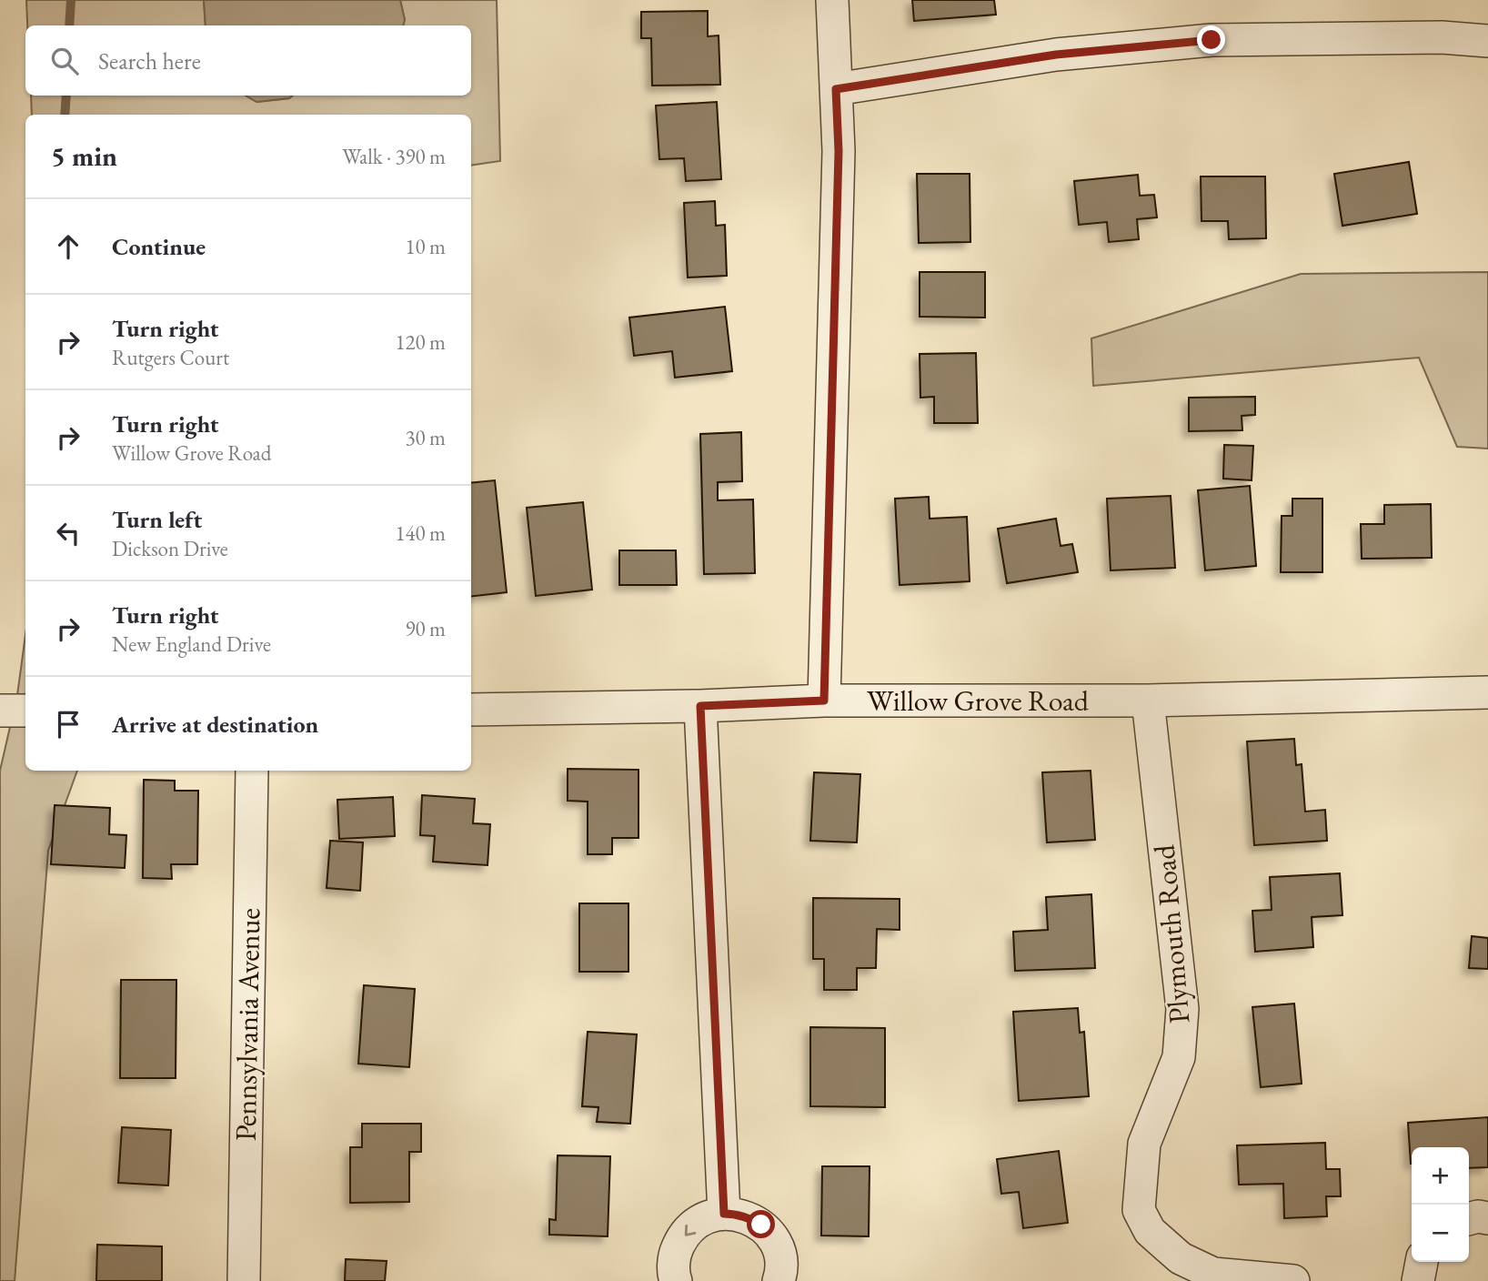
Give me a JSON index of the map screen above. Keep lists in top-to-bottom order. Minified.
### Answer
{"streets":{"street":["Willow Grove Road","Plymouth Road","Pennsylvania Avenue"]},"crossings":[["Willow Grove Road","Plymouth Road"]],"page":{"search":"Search here","heading":["5 min","Walk · 390 m"],"list":[["Continue","10 m"],["Turn right","Rutgers Court","120 m"],["Turn right","Willow Grove Road","30 m"],["Turn left","Dickson Drive","140 m"],["Turn right","New England Drive","90 m"],"Arrive at destination"],"map_buttons":["+","−"]}}
